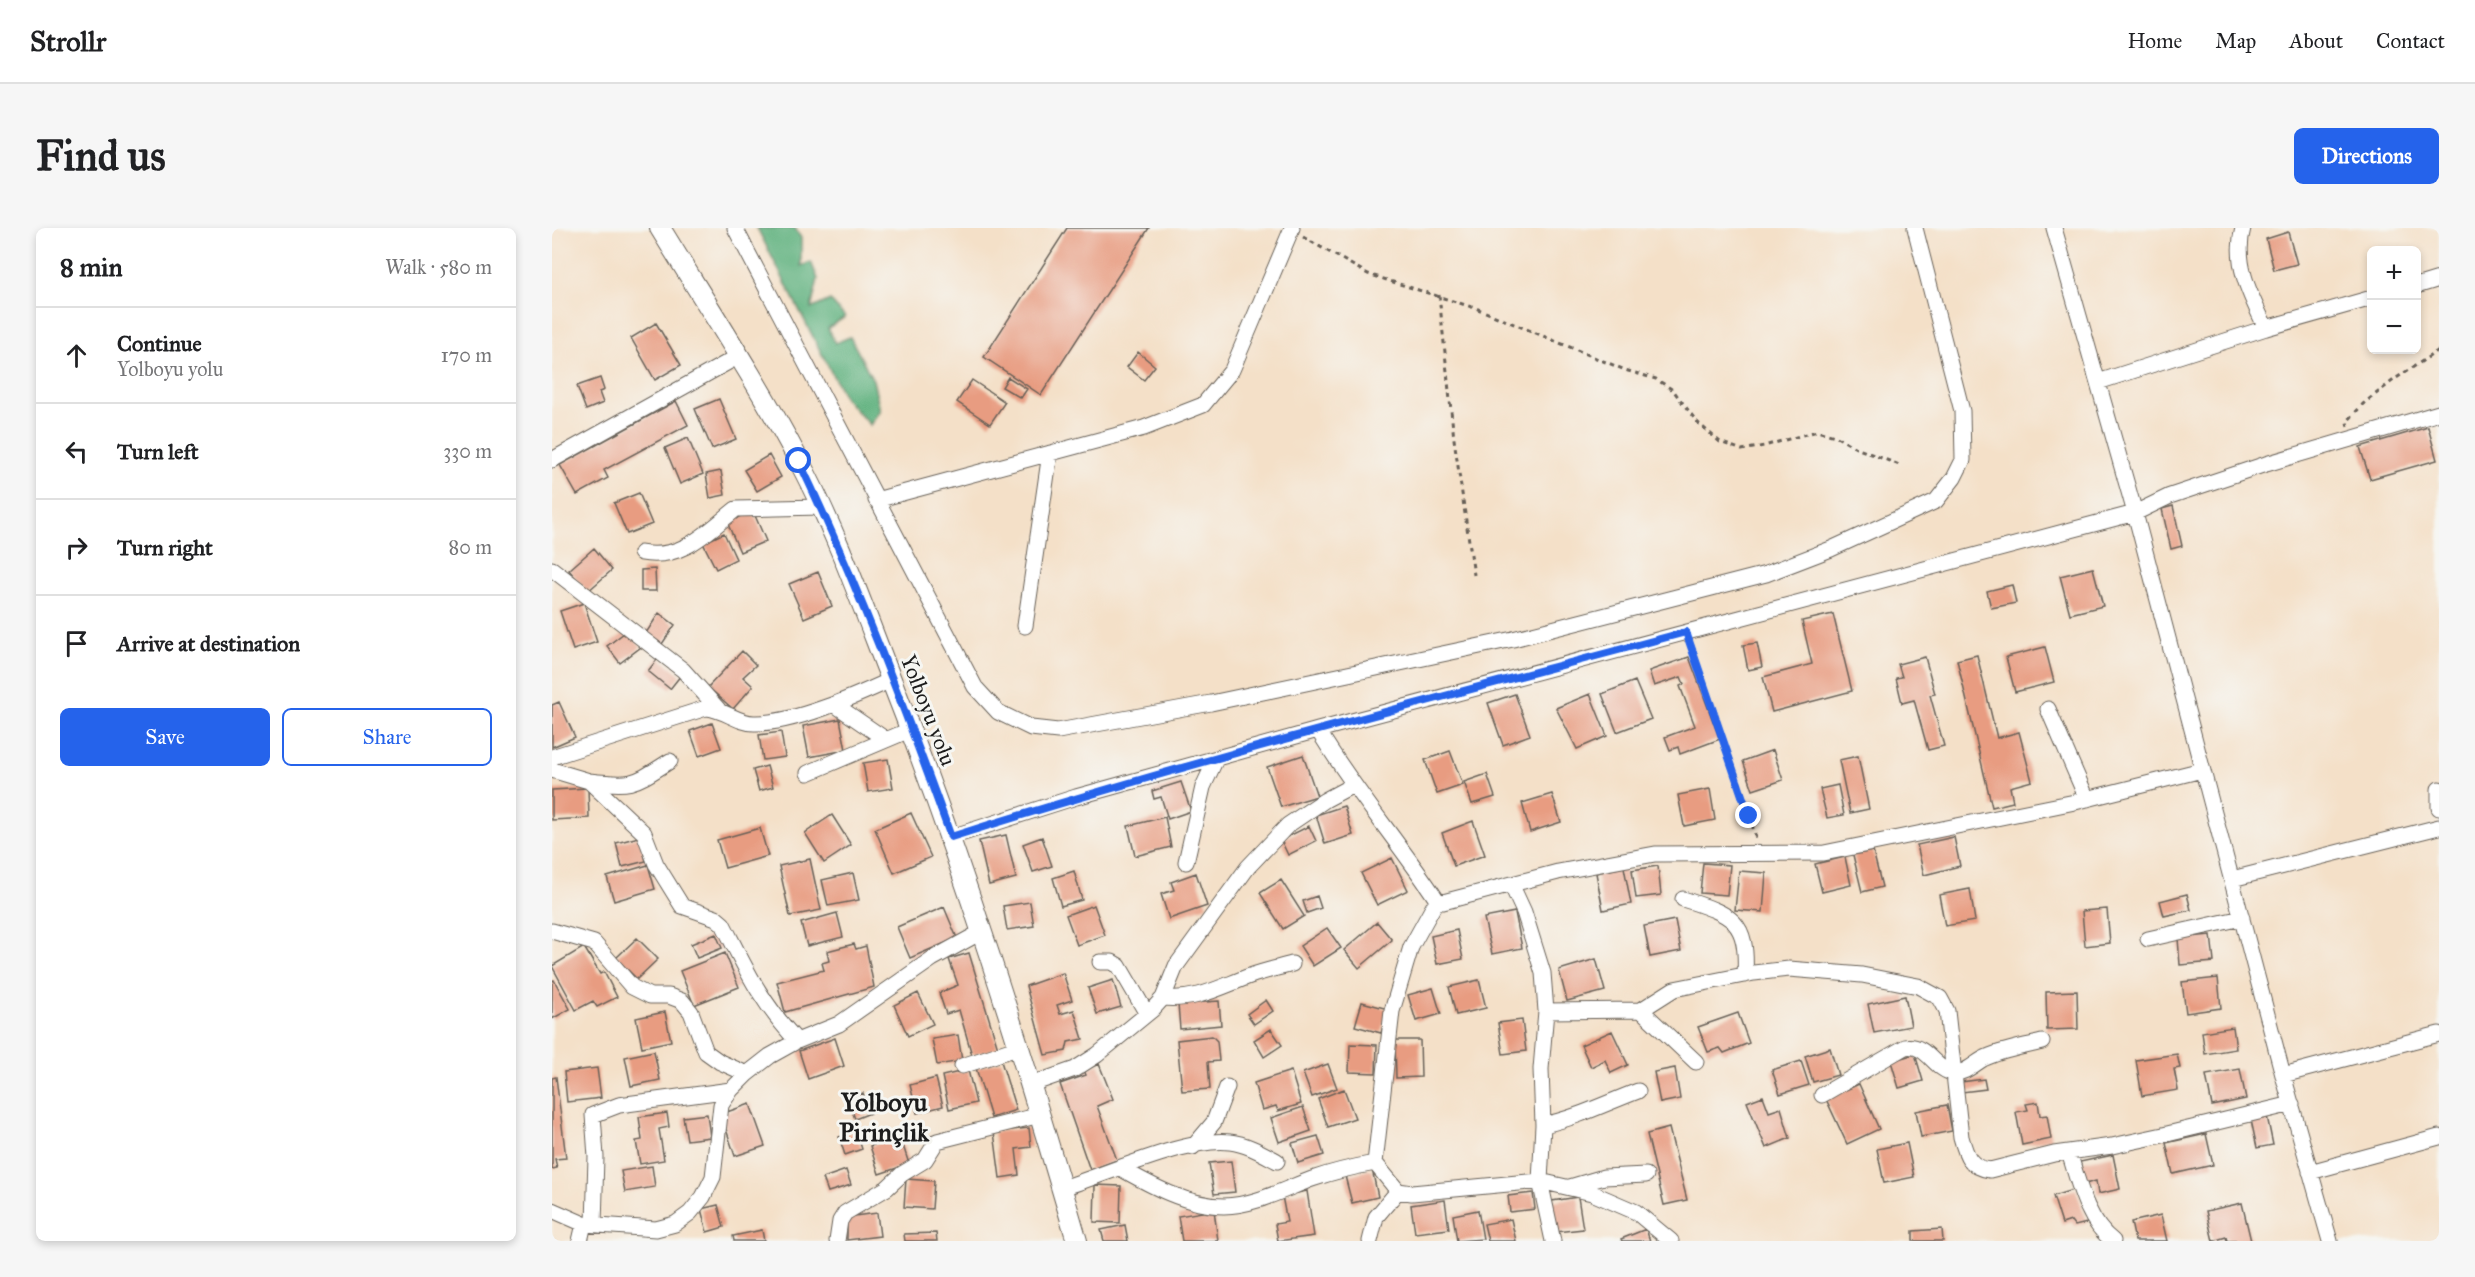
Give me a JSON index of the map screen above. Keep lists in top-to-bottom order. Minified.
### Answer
{"streets":{"main road":["Yolboyu yolu"]},"districts":["Yolboyu Pirinçlik"],"page":{"header":"Strollr","nav":["Home","Map","About","Contact"],"buttons":["Directions",["Save","Share"]],"title":"Find us","heading":["8 min","Walk · 580 m"],"map_buttons":["+","−"],"list":[["Continue","Yolboyu yolu","170 m"],["Turn left","330 m"],["Turn right","80 m"],"Arrive at destination"]}}
